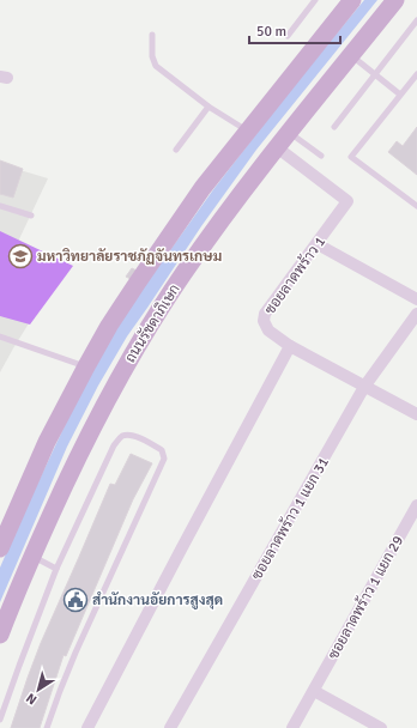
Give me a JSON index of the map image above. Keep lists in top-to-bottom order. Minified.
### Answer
{"streets":{"main road":["ถนนรัชดาภิเษก"],"street":["ซอยลาดพร้าว 1","ซอยลาดพร้าว 1 แยก 31","ซอยลาดพร้าว 1 แยก 29"]},"crossings":[["ซอยลาดพร้าว 1","ถนนรัชดาภิเษก"],["ซอยลาดพร้าว 1","ซอยลาดพร้าว 1 แยก 31"]],"places":{"school or university":["มหาวิทยาลัยราชภัฏจันทรเกษม"],"public building":["สำนักงานอัยการสูงสุด"]},"scale_bar":"50 m","north":"bottom left"}
